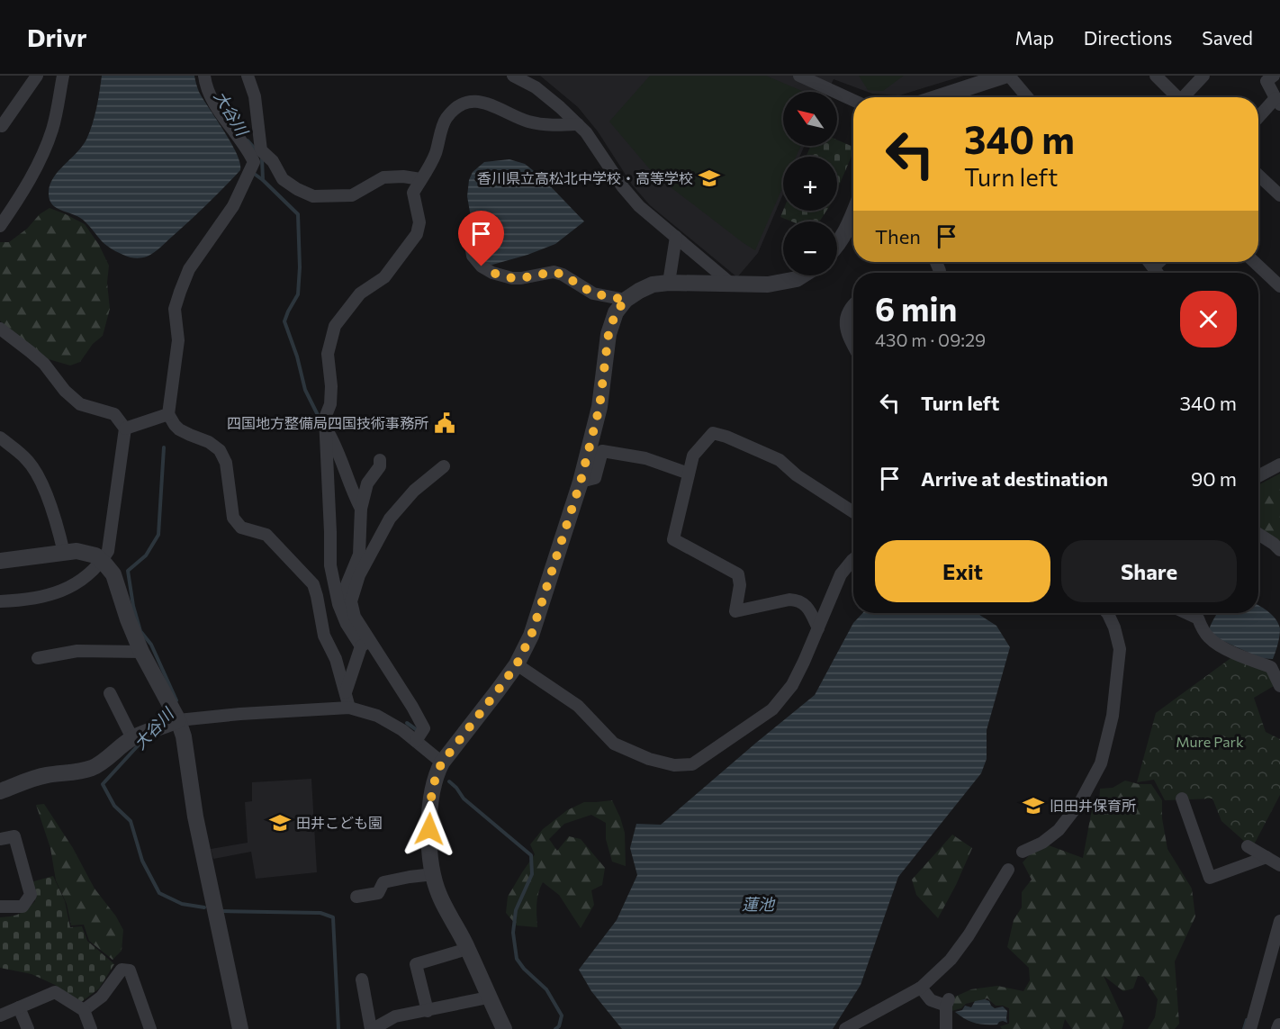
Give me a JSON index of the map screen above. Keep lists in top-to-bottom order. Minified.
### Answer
{"water":["大谷川","蓮池"],"parks":["Mure Park"],"places":{"school or university":["香川県立高松北中学校・高等学校","旧田井保育所","田井こども園"],"public building":["四国地方整備局四国技術事務所"]},"north":"top left","page":{"header":"Drivr","nav":["Map","Directions","Saved"],"map_buttons":["+","−"],"turn":["340 m","Turn left"],"then":"Then","heading":["6 min","430 m · 09:29"],"list":[{"name":"Turn left","value":"340 m"},{"name":"Arrive at destination","value":"90 m"}],"buttons":["Exit","Share"]}}
